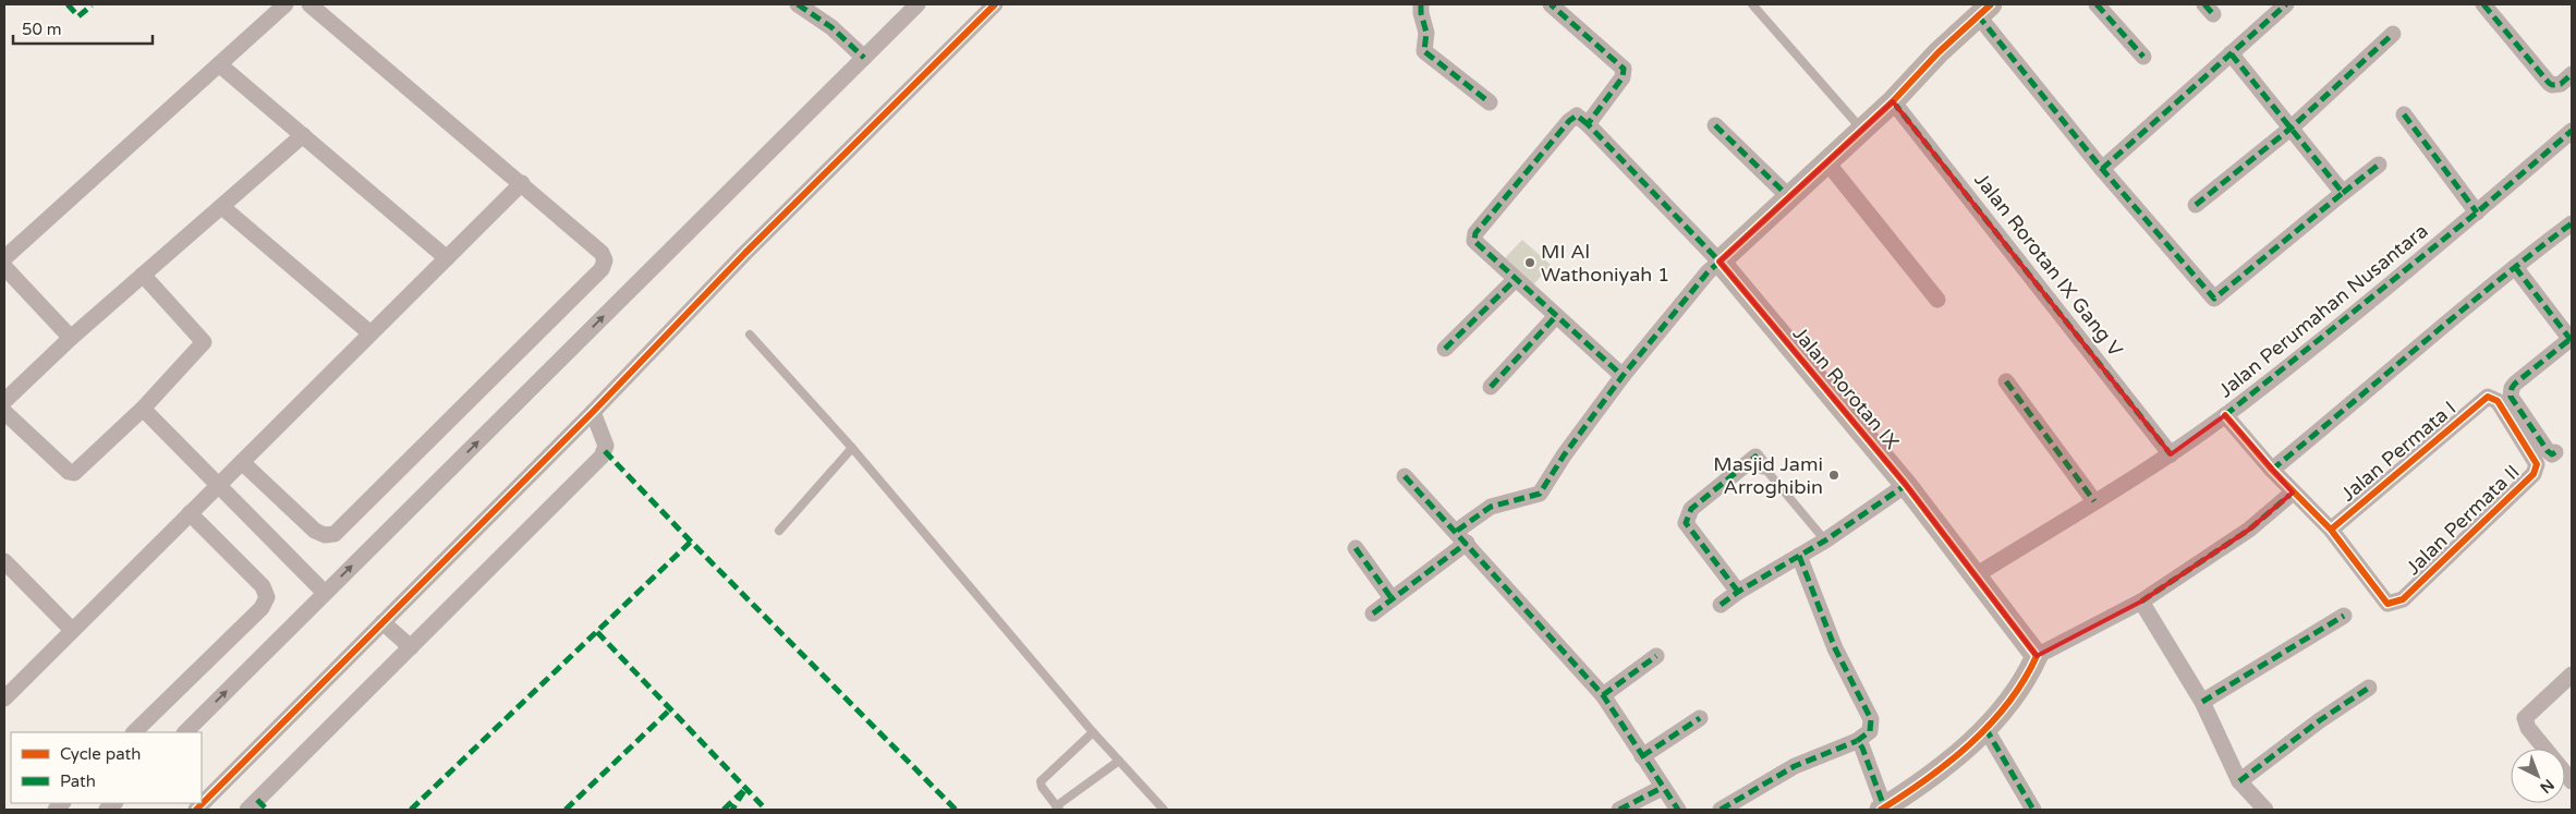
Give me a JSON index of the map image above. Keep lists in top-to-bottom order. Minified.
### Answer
{"streets":{"street":["Jalan Rorotan IX Gang V","Jalan Perumahan Nusantara","Jalan Rorotan IX","Jalan Permata I","Jalan Permata II"]},"crossings":[["Jalan Rorotan IX Gang V","Jalan Perumahan Nusantara"],["Jalan Perumahan Nusantara","Jalan Rorotan IX"],["Jalan Perumahan Nusantara","Jalan Permata I"],["Jalan Perumahan Nusantara","Jalan Permata II"],["Jalan Permata I","Jalan Permata II"]],"places":["MI Al Wathoniyah 1","Masjid Jami Arroghibin"],"legend":["Cycle path","Path"],"scale_bar":"50 m","north":"bottom right"}
